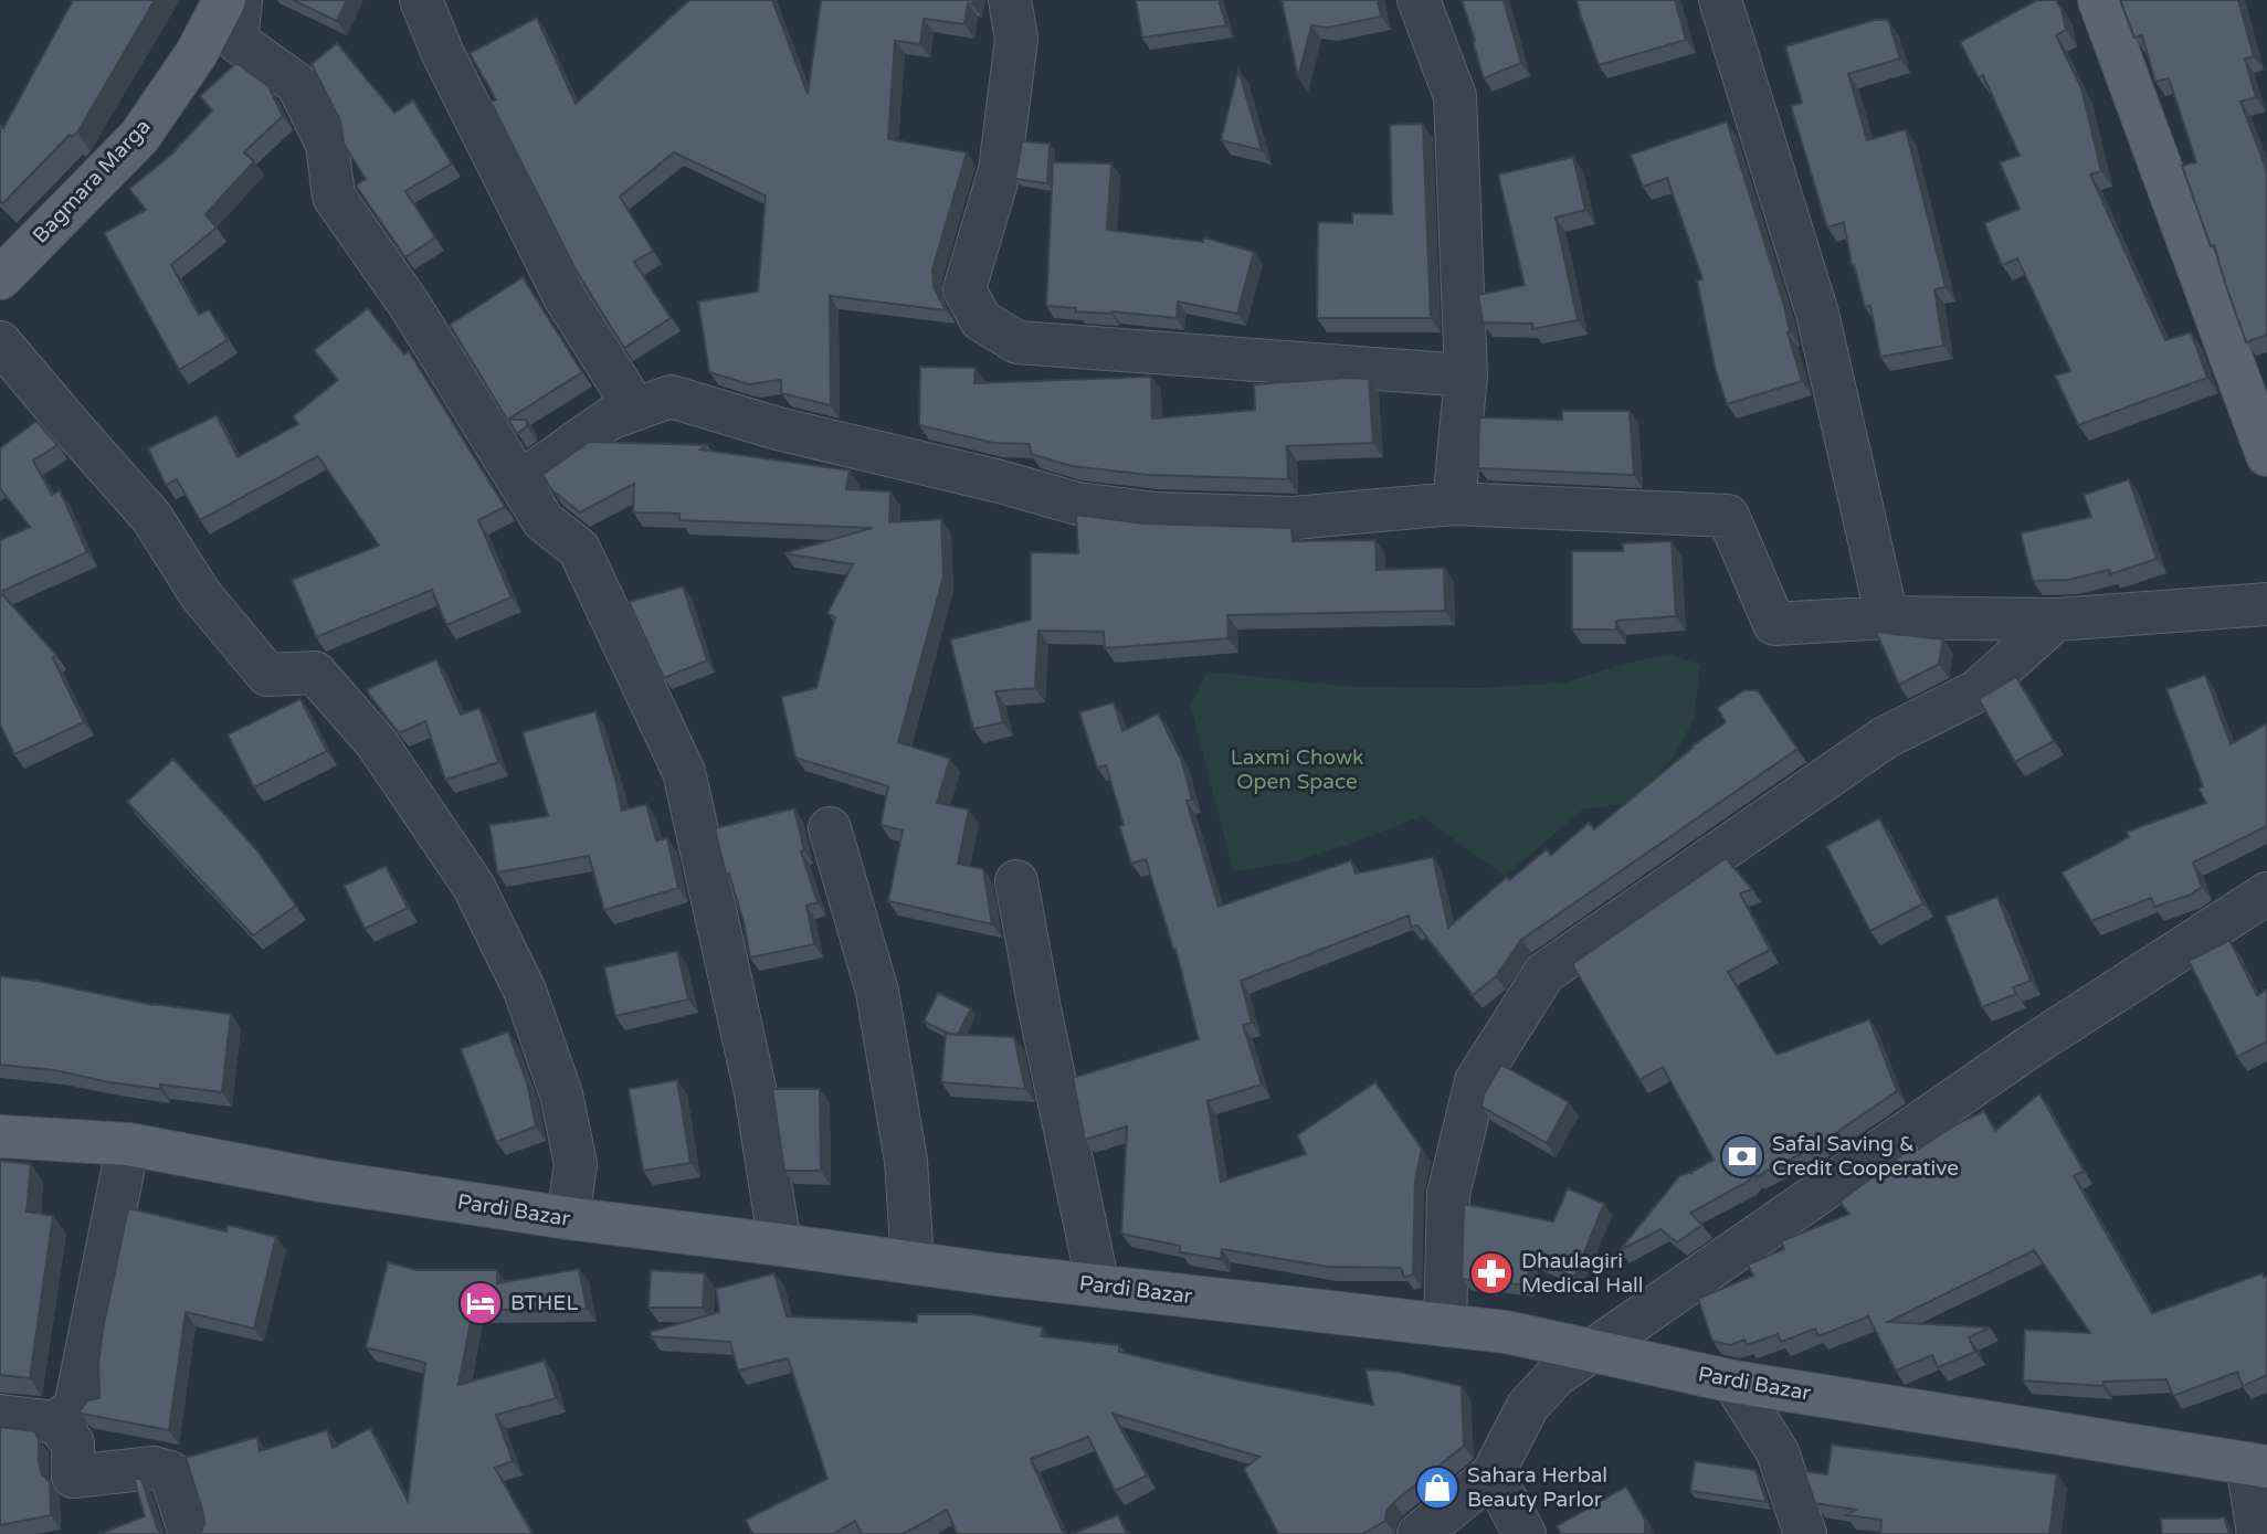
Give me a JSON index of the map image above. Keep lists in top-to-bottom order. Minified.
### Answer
{"streets":{"main road":["Bagmara Marga","Pardi Bazar"]},"parks":["Laxmi Chowk Open Space"],"places":{"bank":["Safal Saving & Credit Cooperative"],"pharmacy":["Dhaulagiri Medical Hall"],"hotel":["BTHEL"],"shop":["Sahara Herbal Beauty Parlor"]}}
